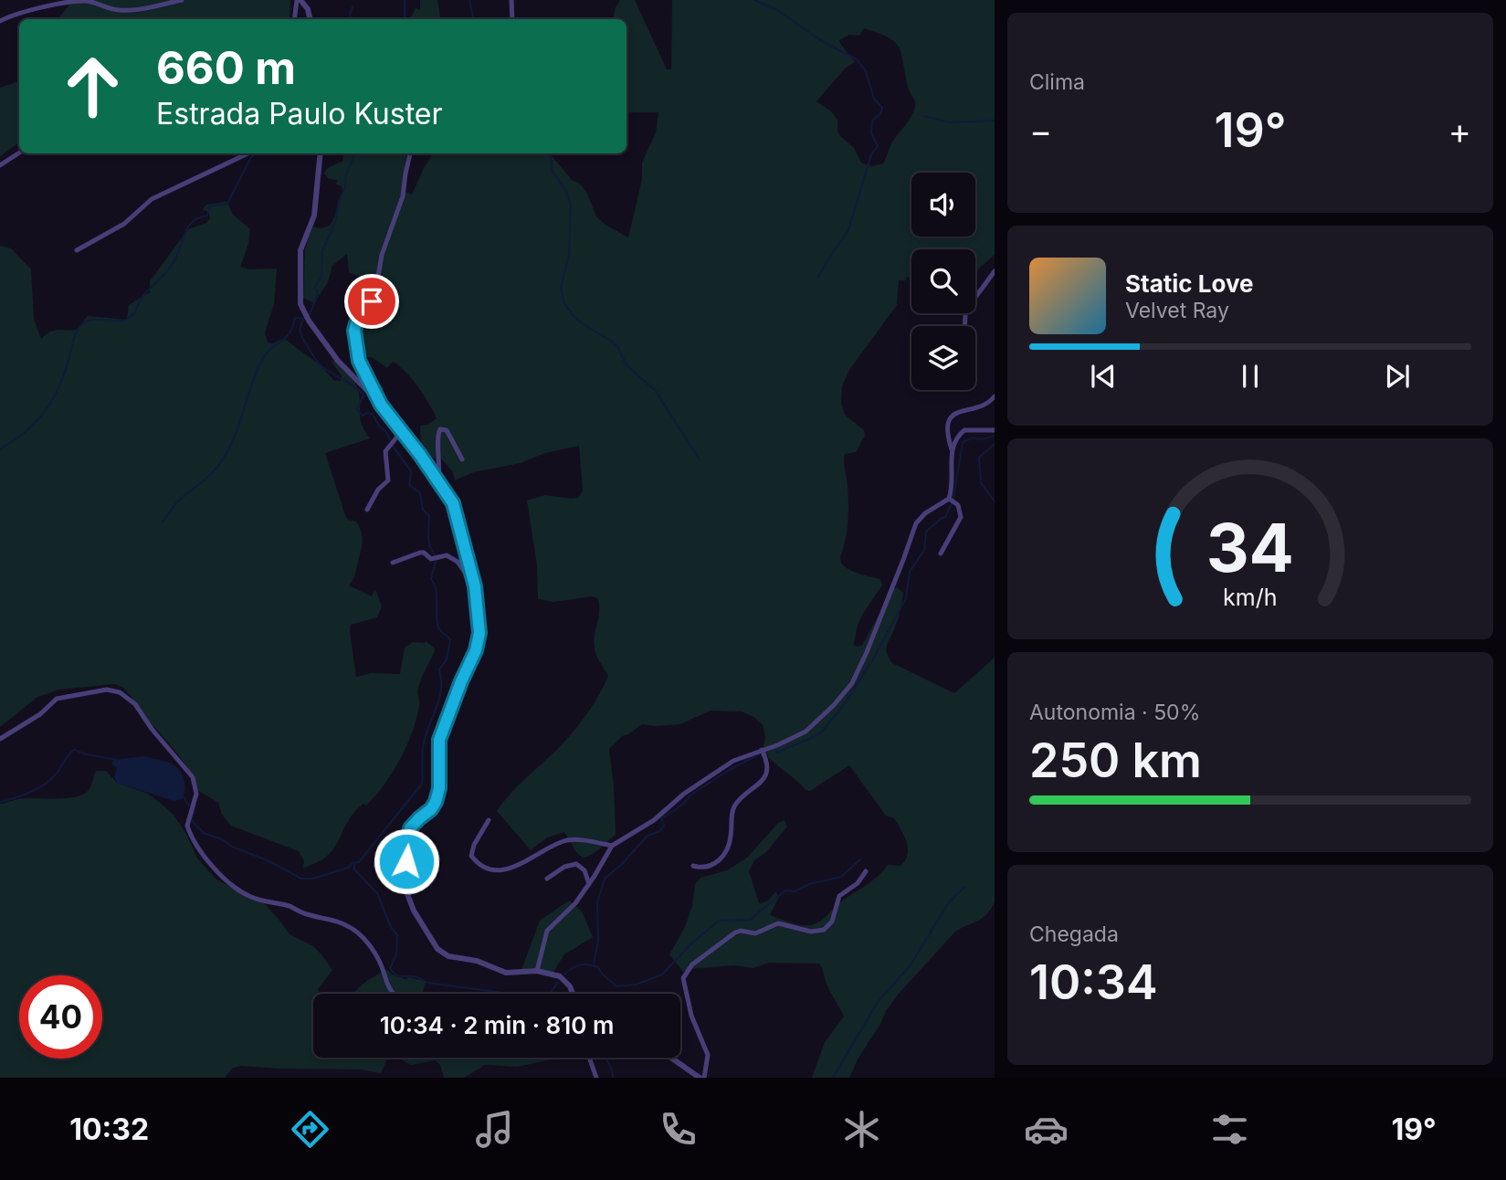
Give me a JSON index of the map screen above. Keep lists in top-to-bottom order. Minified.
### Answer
{"page":{"tile":["Clima",["Autonomia · 50%","250 km"],["Chegada","10:34"]],"turn":["660 m","Estrada Paulo Kuster"],"heat":["−","19°","+"],"song":["Static Love","Velvet Ray"],"limit":"40","trip":"10:34 · 2 min · 810 m","tabs":["10:32","19°"],"gauge":["34","km/h"]}}
